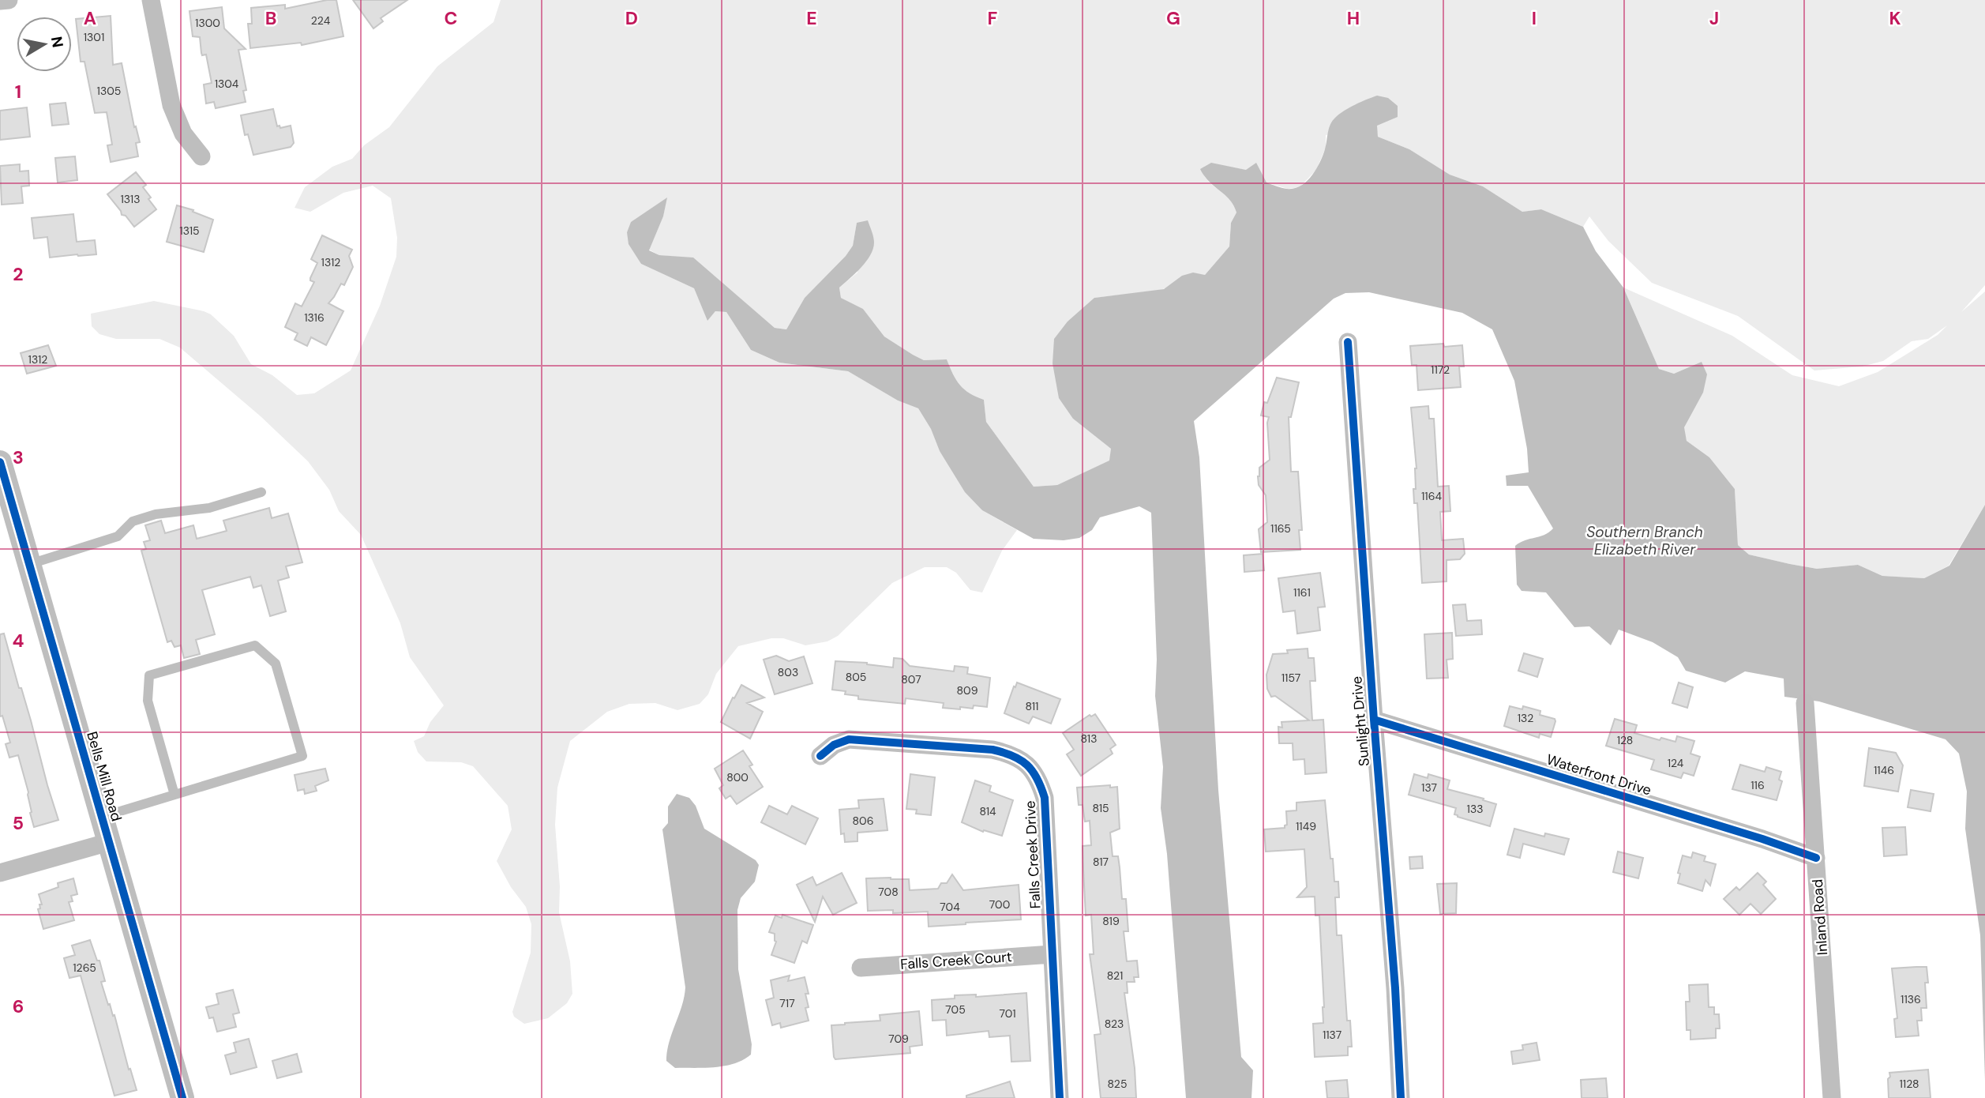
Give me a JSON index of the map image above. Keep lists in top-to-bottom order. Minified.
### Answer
{"streets":{"street":["Sunlight Drive","Waterfront Drive","Bells Mill Road","Falls Creek Drive","Inland Road","Falls Creek Court"]},"crossings":[["Sunlight Drive","Waterfront Drive"],["Waterfront Drive","Inland Road"],["Falls Creek Drive","Falls Creek Court"]],"water":["Southern Branch Elizabeth River"],"house_numbers":["224","1300","1301","1304","1305","1313","1315","1312","1316","1312","1172","1164","1165","1161","803","805","1157","807","809","811","132","813","128","124","1146","800","116","137","815","133","814","806","1149","817","708","700","704","819","1265","821","1136","717","705","701","823","1137","709","825","1128"],"north":"right","grid":{"columns":["A","B","C","D","E","F","G","H","I","J","K"],"rows":["1","2","3","4","5","6"]}}
